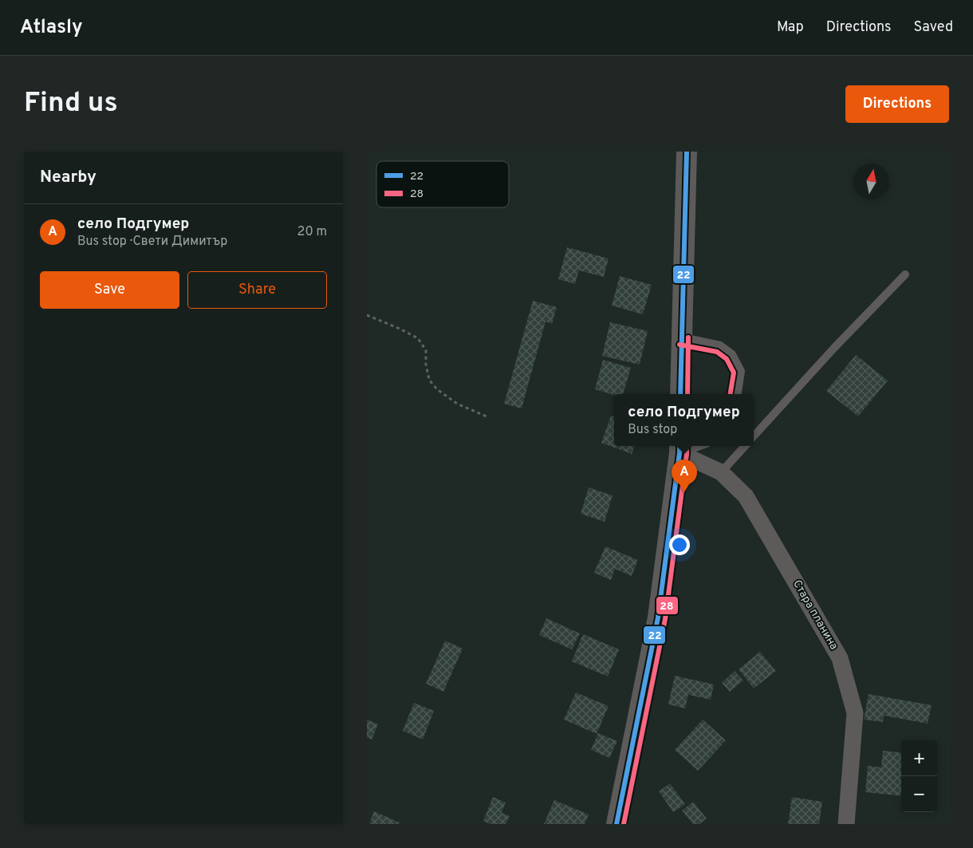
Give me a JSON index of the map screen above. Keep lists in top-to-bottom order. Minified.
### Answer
{"streets":{"street":["Стара планина"]},"lines":["transit line 22","transit line 28"],"legend":["22","28"],"north":"top","page":{"header":"Atlasly","nav":["Map","Directions","Saved"],"buttons":["Directions",["Save","Share"]],"title":"Find us","heading":"Nearby","list":[{"mark":"A","name":"село Подгумер","note":"Bus stop · Свети Димитър","value":"20 m"}],"popup":["село Подгумер","Bus stop"],"pins":"A","map_buttons":["+","−"]}}
